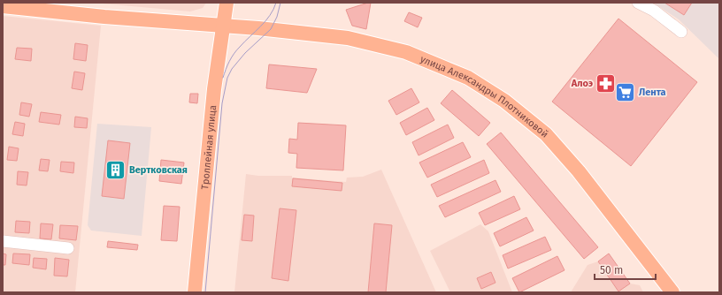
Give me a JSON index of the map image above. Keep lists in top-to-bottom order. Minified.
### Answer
{"streets":{"main road":["улица Александры Плотниковой","Троллейная улица"]},"crossings":[["улица Александры Плотниковой","Троллейная улица"]],"places":{"pharmacy":["Алоэ"],"supermarket":["Лента"],"building":["Вертковская"]},"scale_bar":"50 m"}
